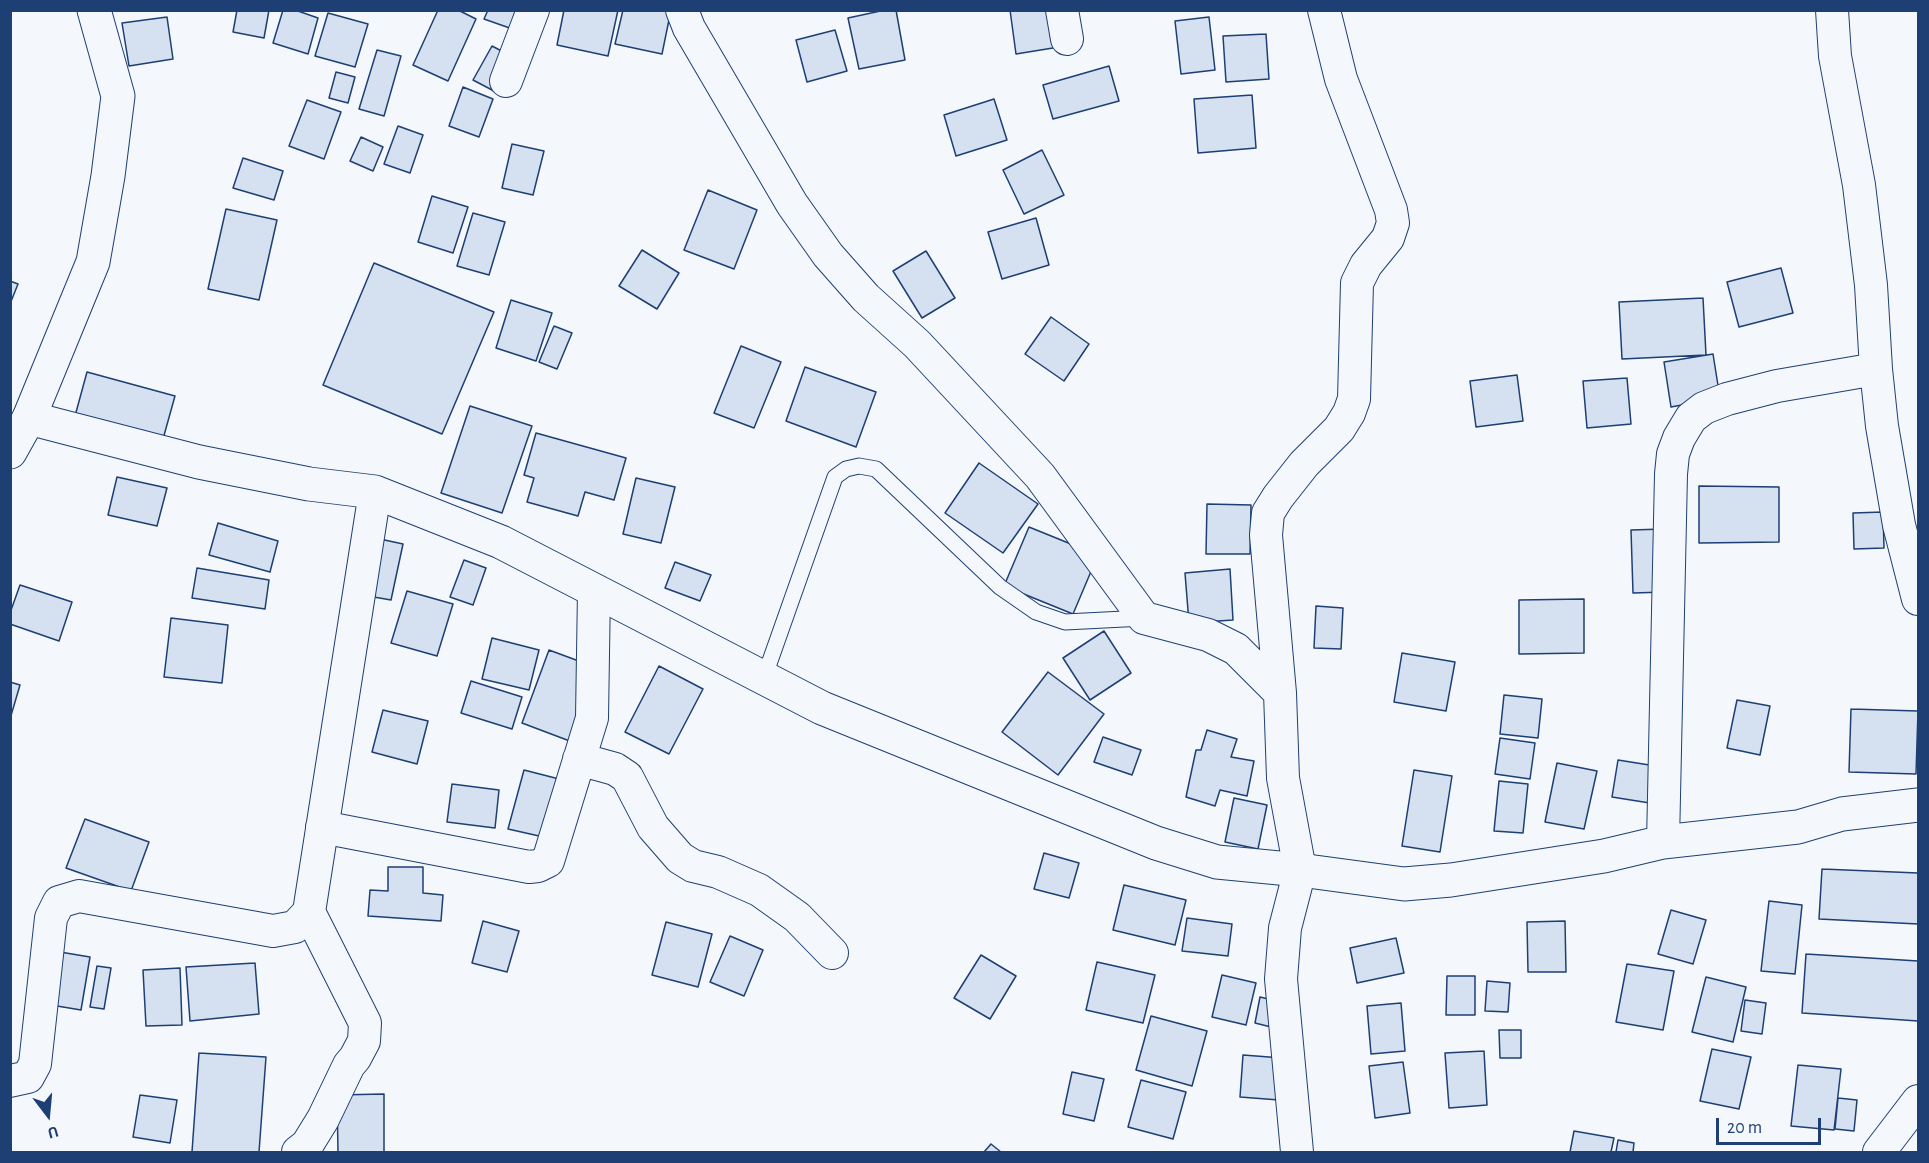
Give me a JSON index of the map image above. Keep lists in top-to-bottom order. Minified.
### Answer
{"scale_bar":"20 m","north":"bottom"}
